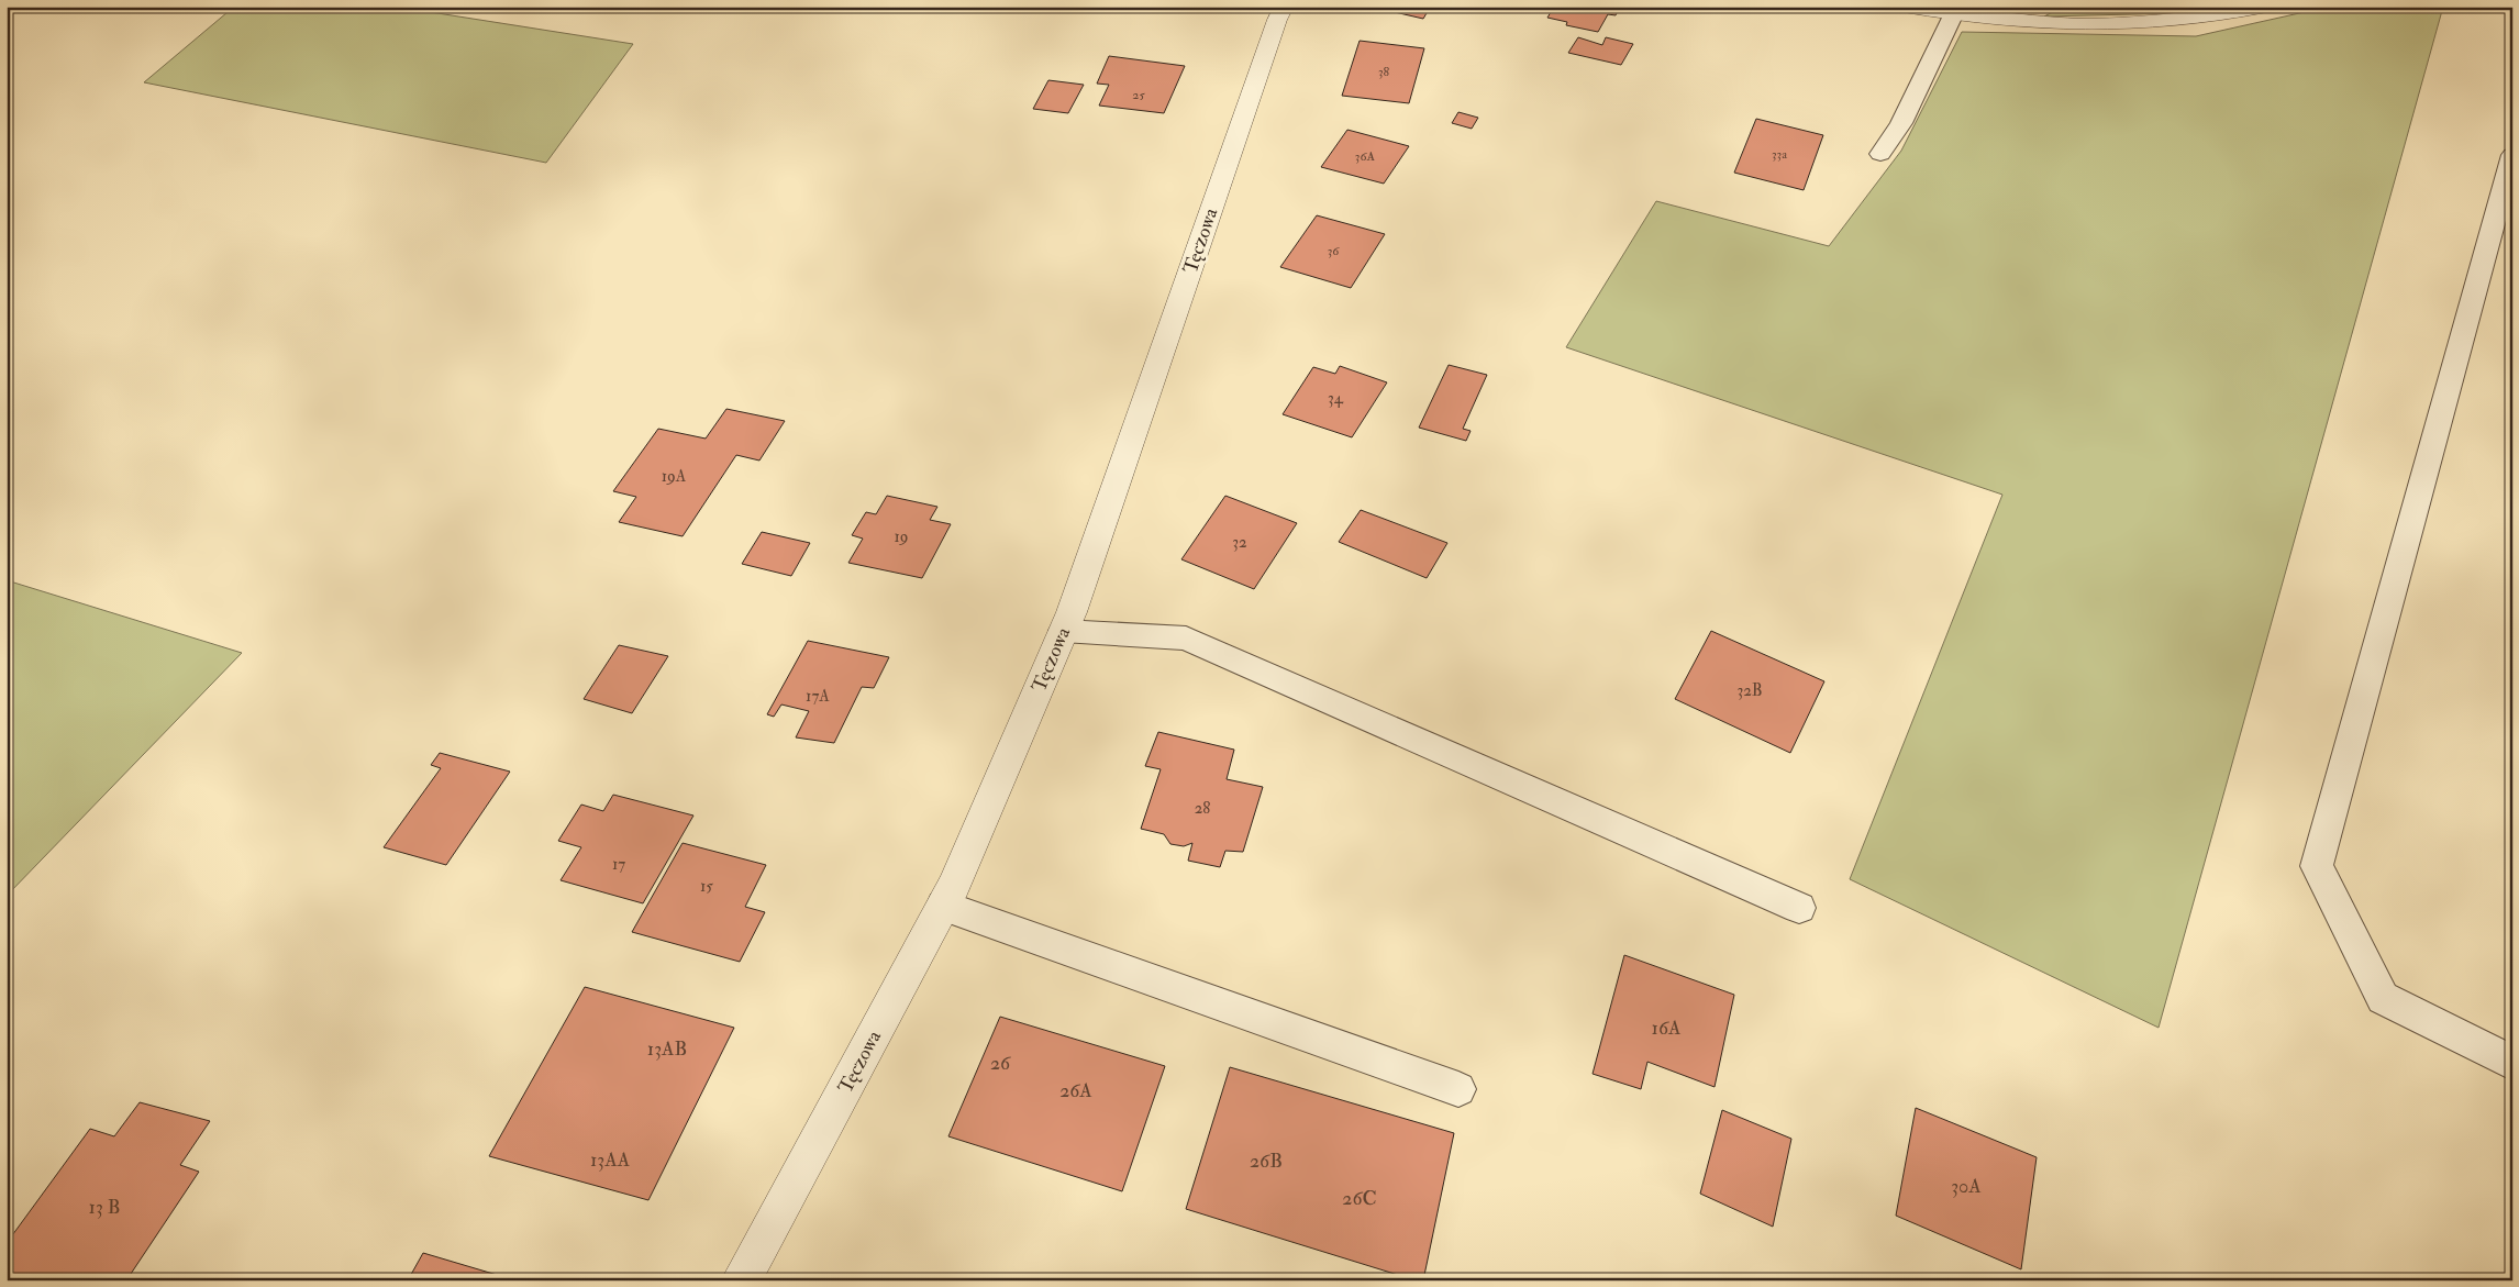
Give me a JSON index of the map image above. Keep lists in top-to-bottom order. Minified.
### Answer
{"streets":{"street":["Tęczowa"]},"house_numbers":["38","25","33a","36A","36","34","19A","19","32","32B","17A","28","17","15","16A","13AB","26","26A","13AA","26B","30A","26C","13 B"]}
